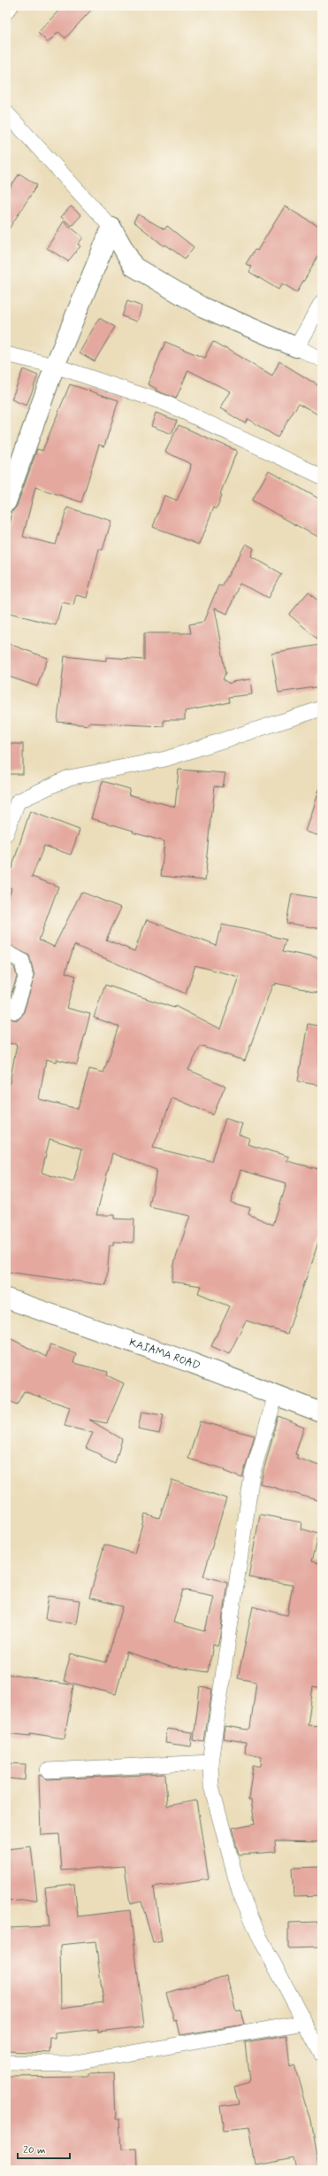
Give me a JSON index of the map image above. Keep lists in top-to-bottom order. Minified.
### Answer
{"streets":{"main road":["KAIAMA ROAD"]},"scale_bar":"20 m"}
